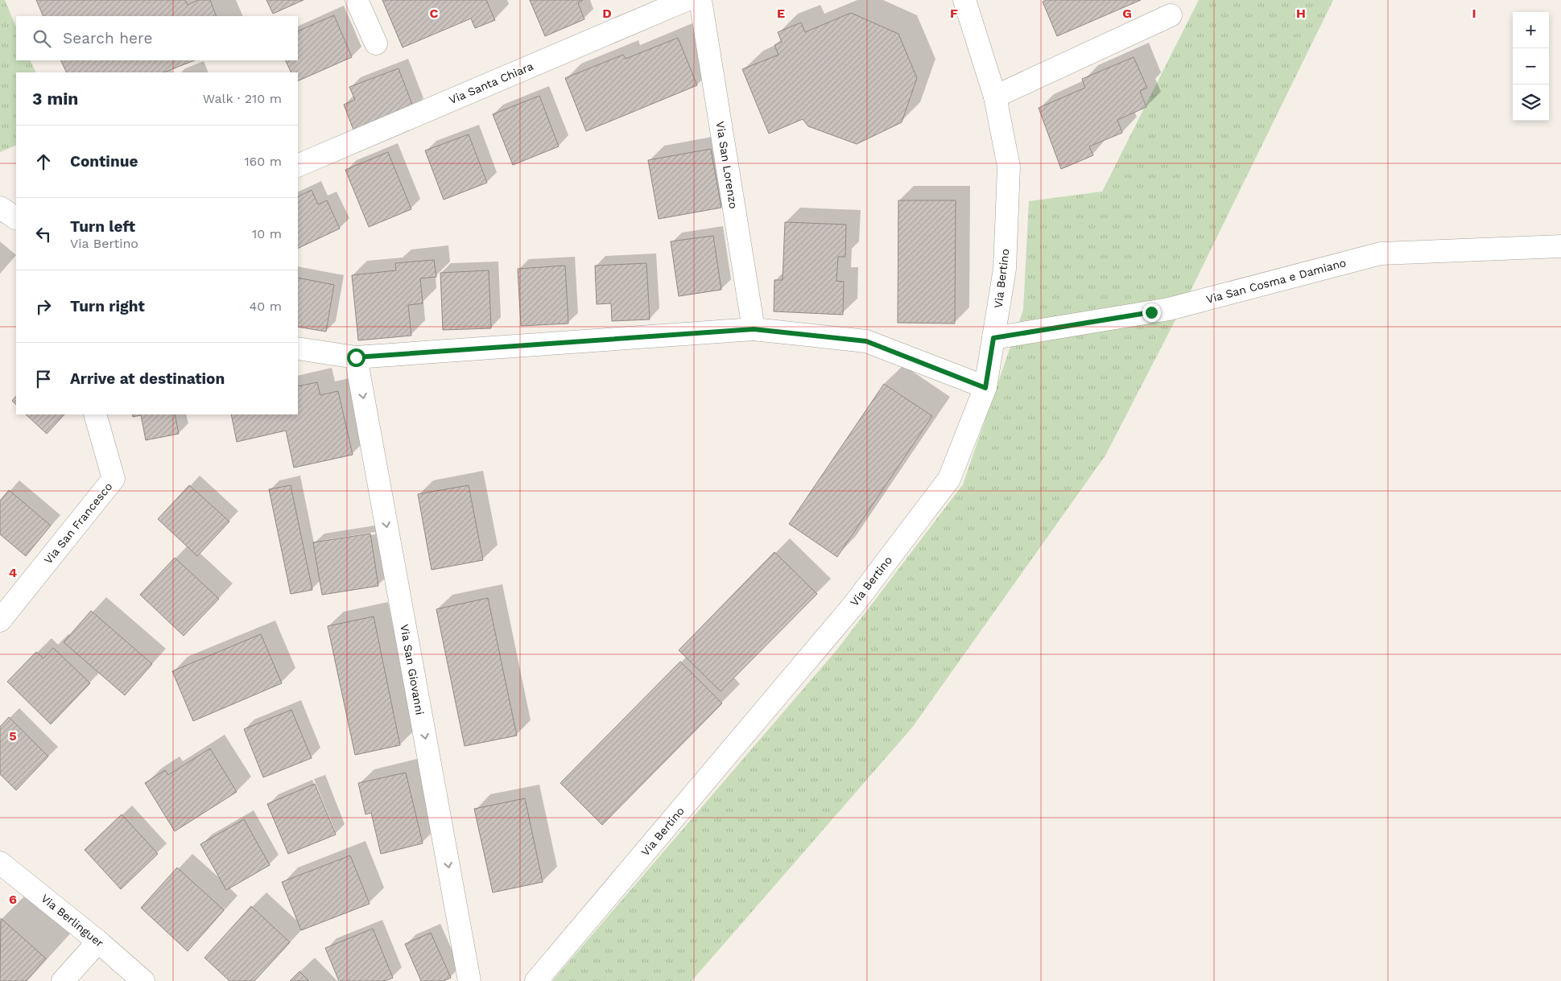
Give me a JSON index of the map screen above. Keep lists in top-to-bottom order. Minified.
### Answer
{"streets":{"street":["Via Santa Chiara","Via San Lorenzo","Via Bertino","Via San Cosma e Damiano","Via San Francesco","Via San Giovanni","Via Berlinguer"]},"crossings":[["Via Bertino","Via San Cosma e Damiano"]],"one_way":["Via San Giovanni"],"page":{"map_buttons":["+","−"],"search":"Search here","heading":["3 min","Walk · 210 m"],"list":[["Continue","160 m"],["Turn left","Via Bertino","10 m"],["Turn right","40 m"],"Arrive at destination"]},"grid":{"columns":["C","D","E","F","G","H","I"],"rows":["4","5","6"]}}
